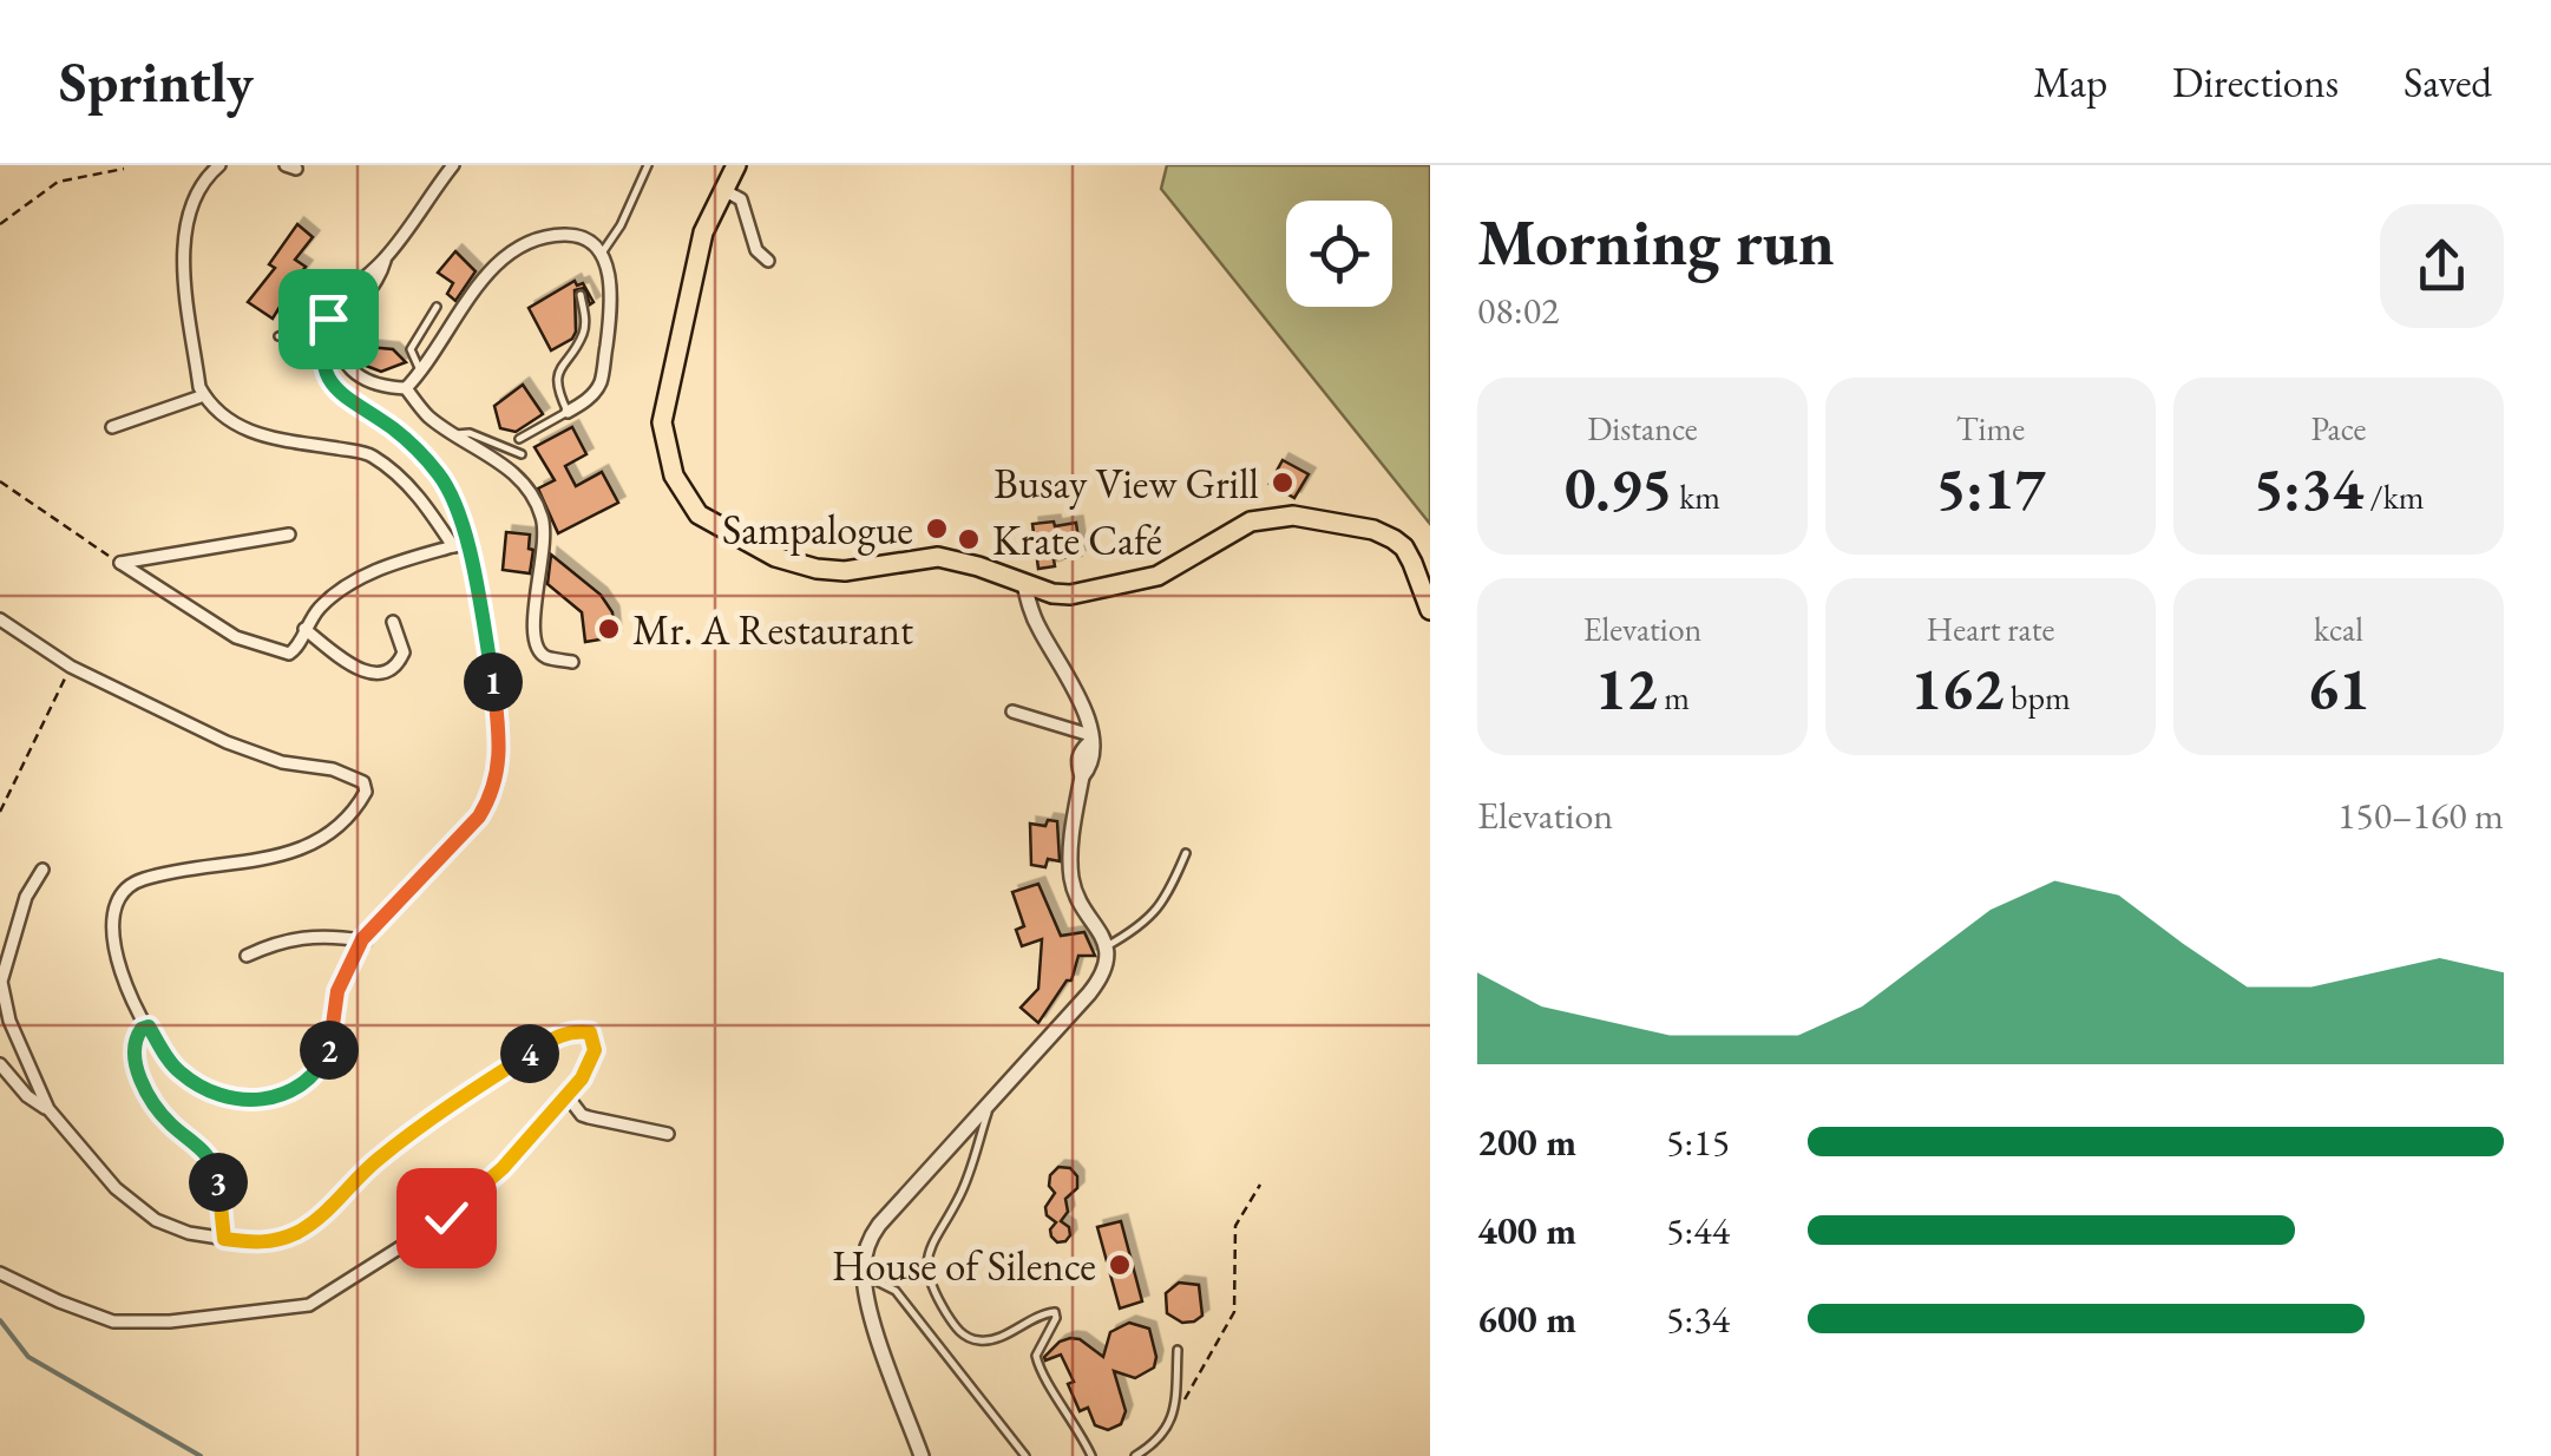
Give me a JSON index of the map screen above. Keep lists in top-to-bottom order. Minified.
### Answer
{"places":["Busay View Grill","Sampalogue","Krate Café","Mr. A Restaurant","House of Silence"],"page":{"header":"Sprintly","nav":["Map","Directions","Saved"],"heading":["Morning run","08:02"],"stats":[["Distance","0.95 km"],["Time","5:17"],["Pace","5:34 /km"],["Elevation","12 m"],["Heart rate","162 bpm"],["kcal","61"]],"pins":["1","2","4","3"],"chart":["Elevation","150–160 m"],"list":[{"name":"200 m","note":"5:15"},{"name":"400 m","note":"5:44"},{"name":"600 m","note":"5:34"}]}}
